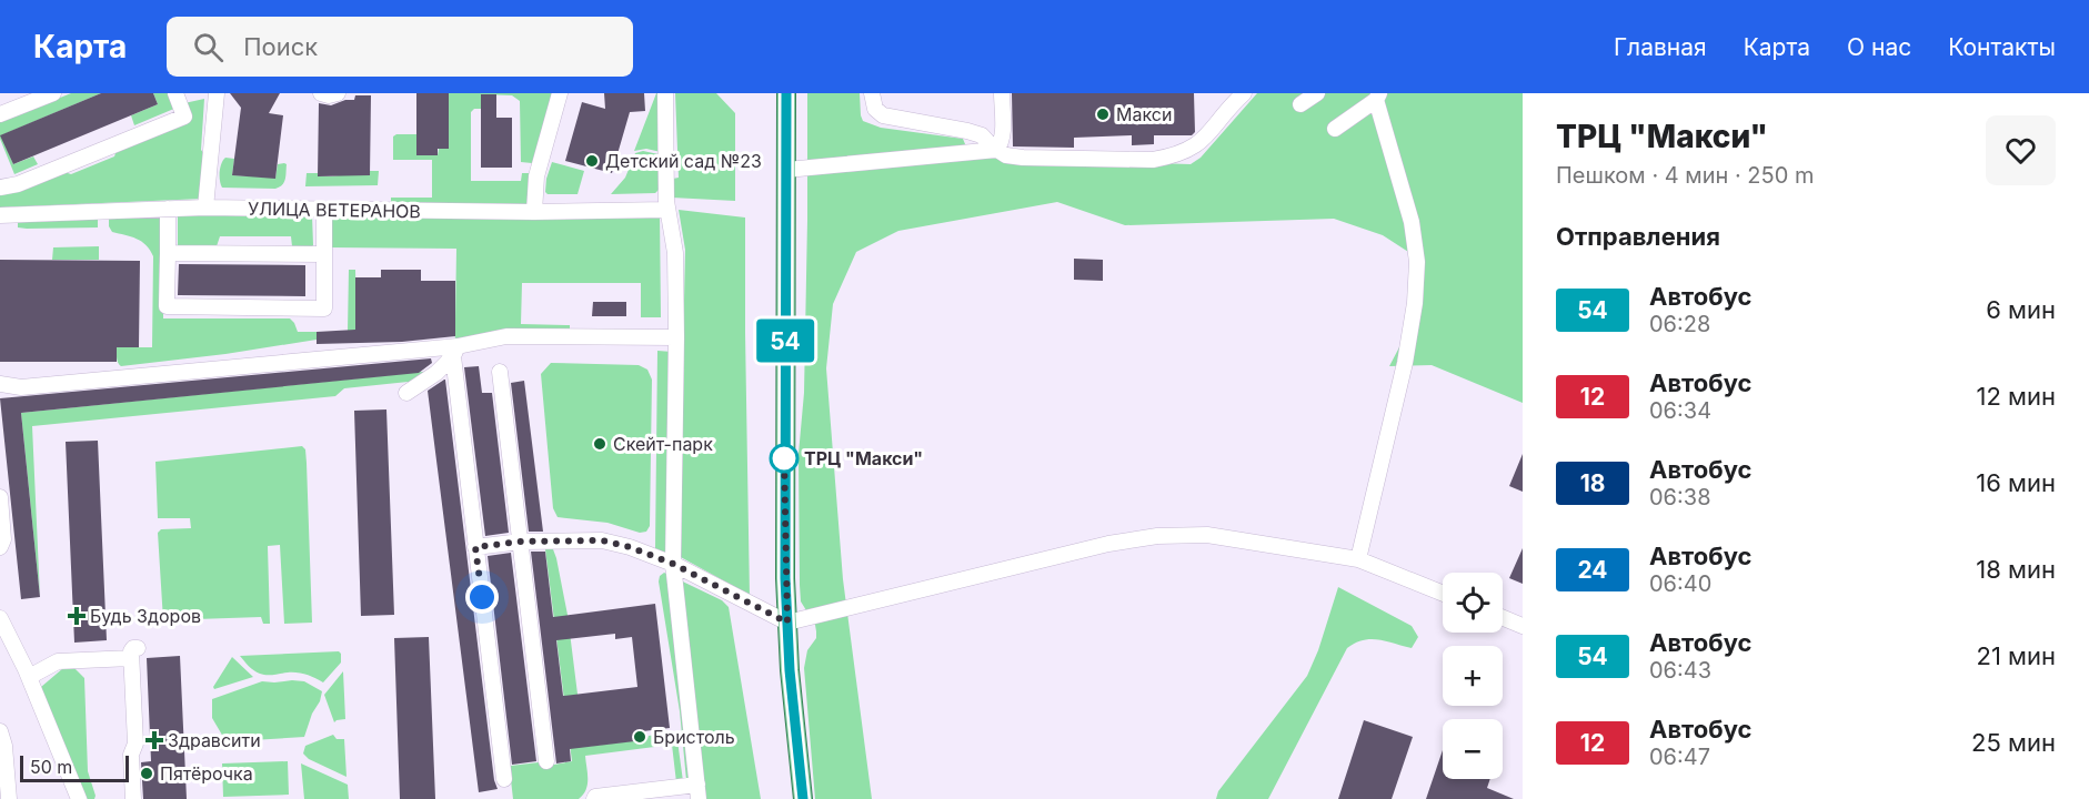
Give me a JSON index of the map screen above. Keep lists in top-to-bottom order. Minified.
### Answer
{"streets":{"street":["УЛИЦА ВЕТЕРАНОВ"]},"places":{"other":["Макси","Детский сад №23","Скейт-парк","ТРЦ \"Макси\"","Бристоль","Пятёрочка"],"health":["Будь Здоров","Здравсити"]},"lines":["bus line 54"],"scale_bar":"50 m","page":{"header":"Карта","search":"Поиск","nav":["Главная","Карта","О нас","Контакты"],"on_map":"54","heading":[["ТРЦ \"Макси\"","Пешком · 4 мин · 250 m"],"Отправления"],"list":[{"mark":"54","name":"Автобус","note":"06:28","value":"6 мин"},{"mark":"12","name":"Автобус","note":"06:34","value":"12 мин"},{"mark":"18","name":"Автобус","note":"06:38","value":"16 мин"},{"mark":"24","name":"Автобус","note":"06:40","value":"18 мин"},{"mark":"54","name":"Автобус","note":"06:43","value":"21 мин"},{"mark":"12","name":"Автобус","note":"06:47","value":"25 мин"}],"map_buttons":["+","−"],"scale":"50 m"}}
